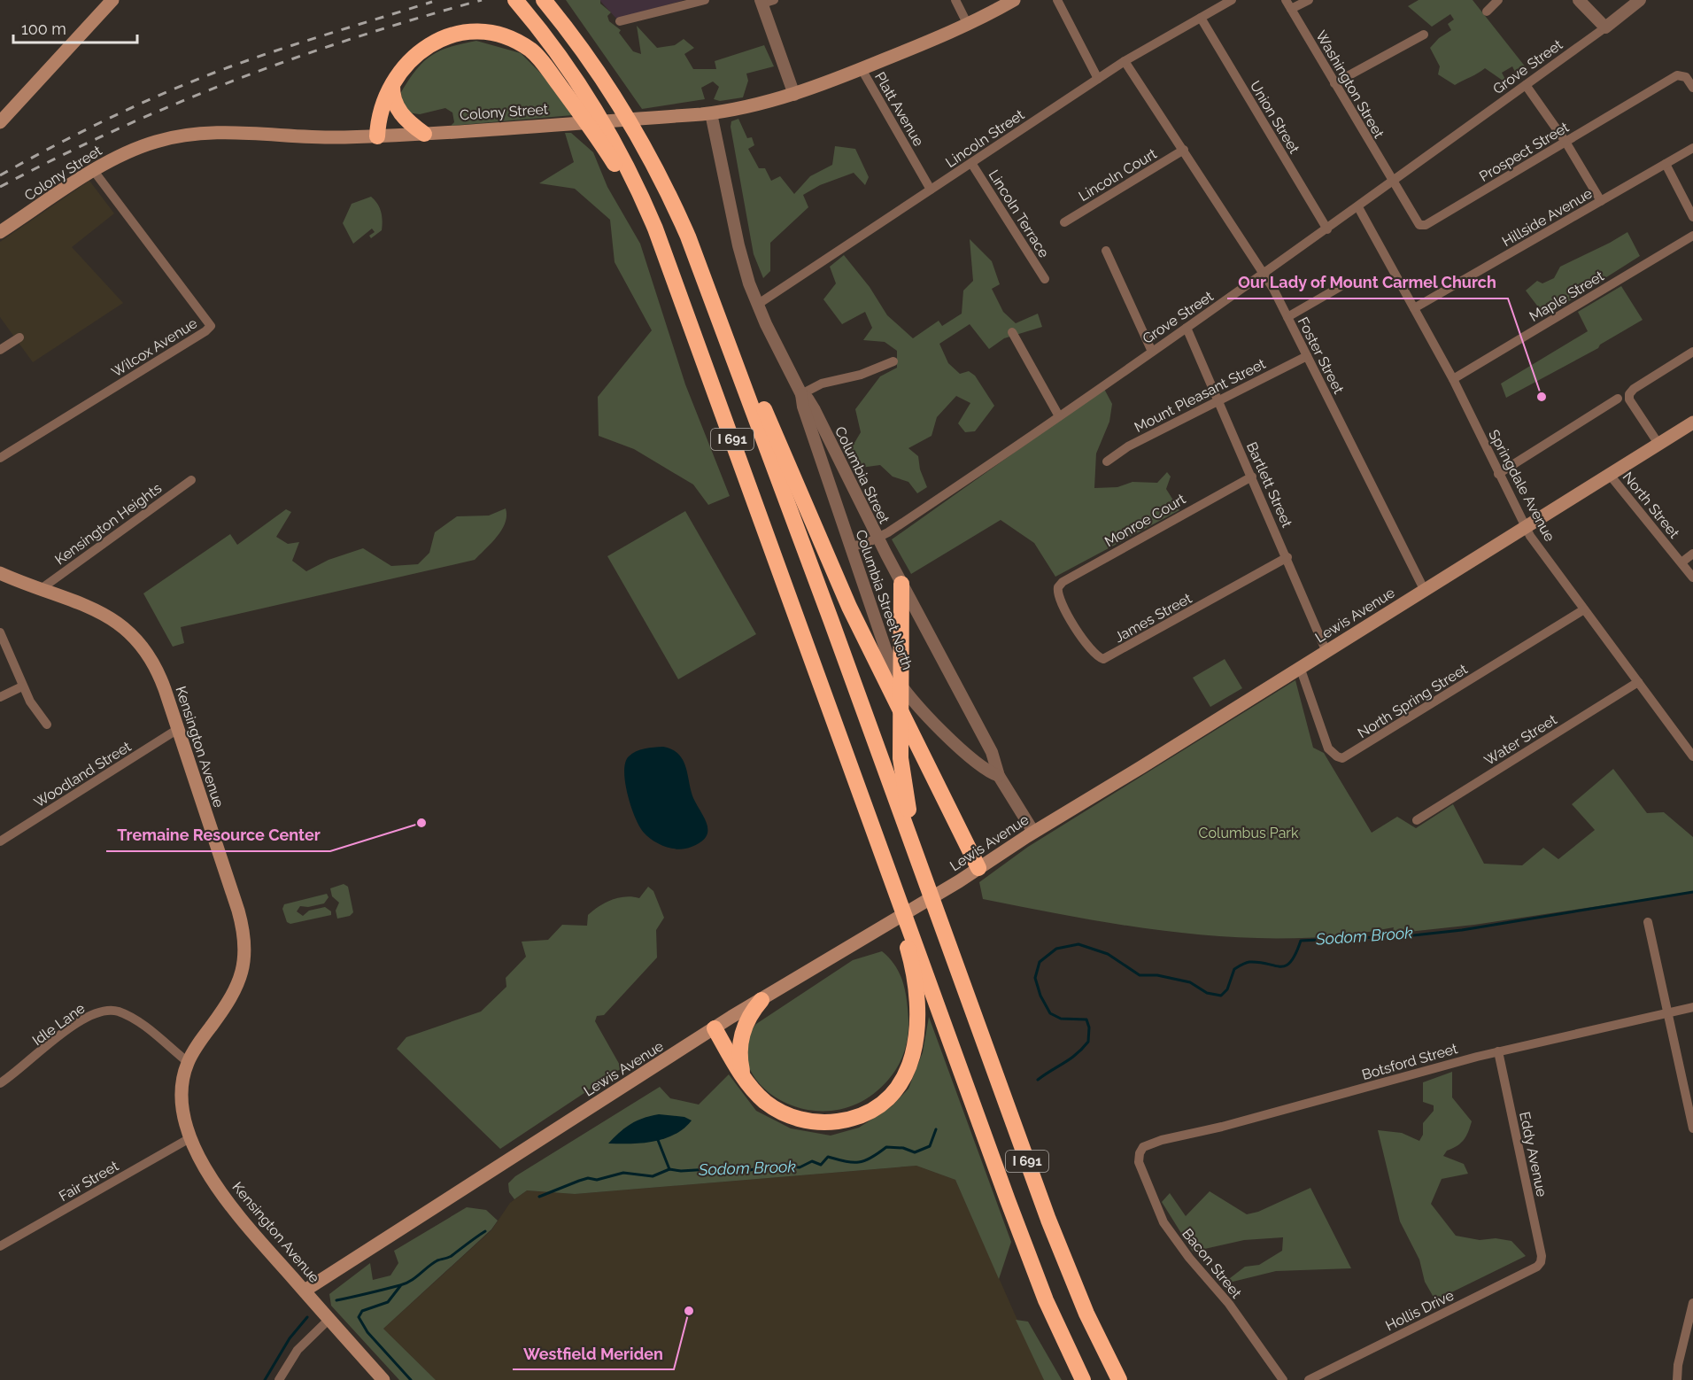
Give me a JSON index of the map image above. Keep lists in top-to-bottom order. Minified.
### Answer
{"streets":{"highway":["I 691"],"main road":["Colony Street","Lewis Avenue","Kensington Avenue"],"street":["Grove Street","Washington Street","Platt Avenue","Union Street","Lincoln Street","Prospect Street","Lincoln Court","Lincoln Terrace","Hillside Avenue","Maple Street","Wilcox Avenue","Foster Street","Mount Pleasant Street","Columbia Street","Bartlett Street","Springdale Avenue","North Street","Monroe Court","Kensington Heights","Columbia Street North","James Street","North Spring Street","Water Street","Woodland Street","Idle Lane","Botsford Street","Eddy Avenue","Fair Street","Bacon Street","Hollis Drive"]},"crossings":[["Grove Street","Washington Street"],["Grove Street","Union Street"],["Grove Street","Prospect Street"],["Grove Street","Foster Street"],["Grove Street","Columbia Street"],["Grove Street","Bartlett Street"],["Grove Street","Springdale Avenue"],["Grove Street","Columbia Street North"],["Washington Street","Prospect Street"],["Platt Avenue","Colony Street"],["Platt Avenue","Lincoln Street"],["Colony Street","Wilcox Avenue"],["Colony Street","Columbia Street"],["Union Street","Lincoln Street"],["Lincoln Street","Lincoln Terrace"],["Lincoln Street","Foster Street"],["Lincoln Street","Columbia Street"],["Lincoln Court","Foster Street"],["Hillside Avenue","Springdale Avenue"],["Maple Street","Springdale Avenue"],["Foster Street","Mount Pleasant Street"],["Foster Street","Lewis Avenue"],["Mount Pleasant Street","Bartlett Street"],["Columbia Street","Columbia Street North"],["Columbia Street","Lewis Avenue"],["Bartlett Street","Monroe Court"],["Bartlett Street","Lewis Avenue"],["Bartlett Street","James Street"],["Springdale Avenue","Lewis Avenue"],["Springdale Avenue","North Spring Street"],["Springdale Avenue","Water Street"],["North Street","Lewis Avenue"],["Monroe Court","James Street"],["Kensington Heights","Kensington Avenue"],["Lewis Avenue","North Spring Street"],["Lewis Avenue","Kensington Avenue"],["Kensington Avenue","Woodland Street"],["Kensington Avenue","Idle Lane"],["Kensington Avenue","Fair Street"],["Botsford Street","Eddy Avenue"],["Botsford Street","Bacon Street"],["Eddy Avenue","Hollis Drive"]],"water":["Sodom Brook"],"parks":["Columbus Park"],"places":["Our Lady of Mount Carmel Church","Tremaine Resource Center","Westfield Meriden"],"scale_bar":"100 m"}
